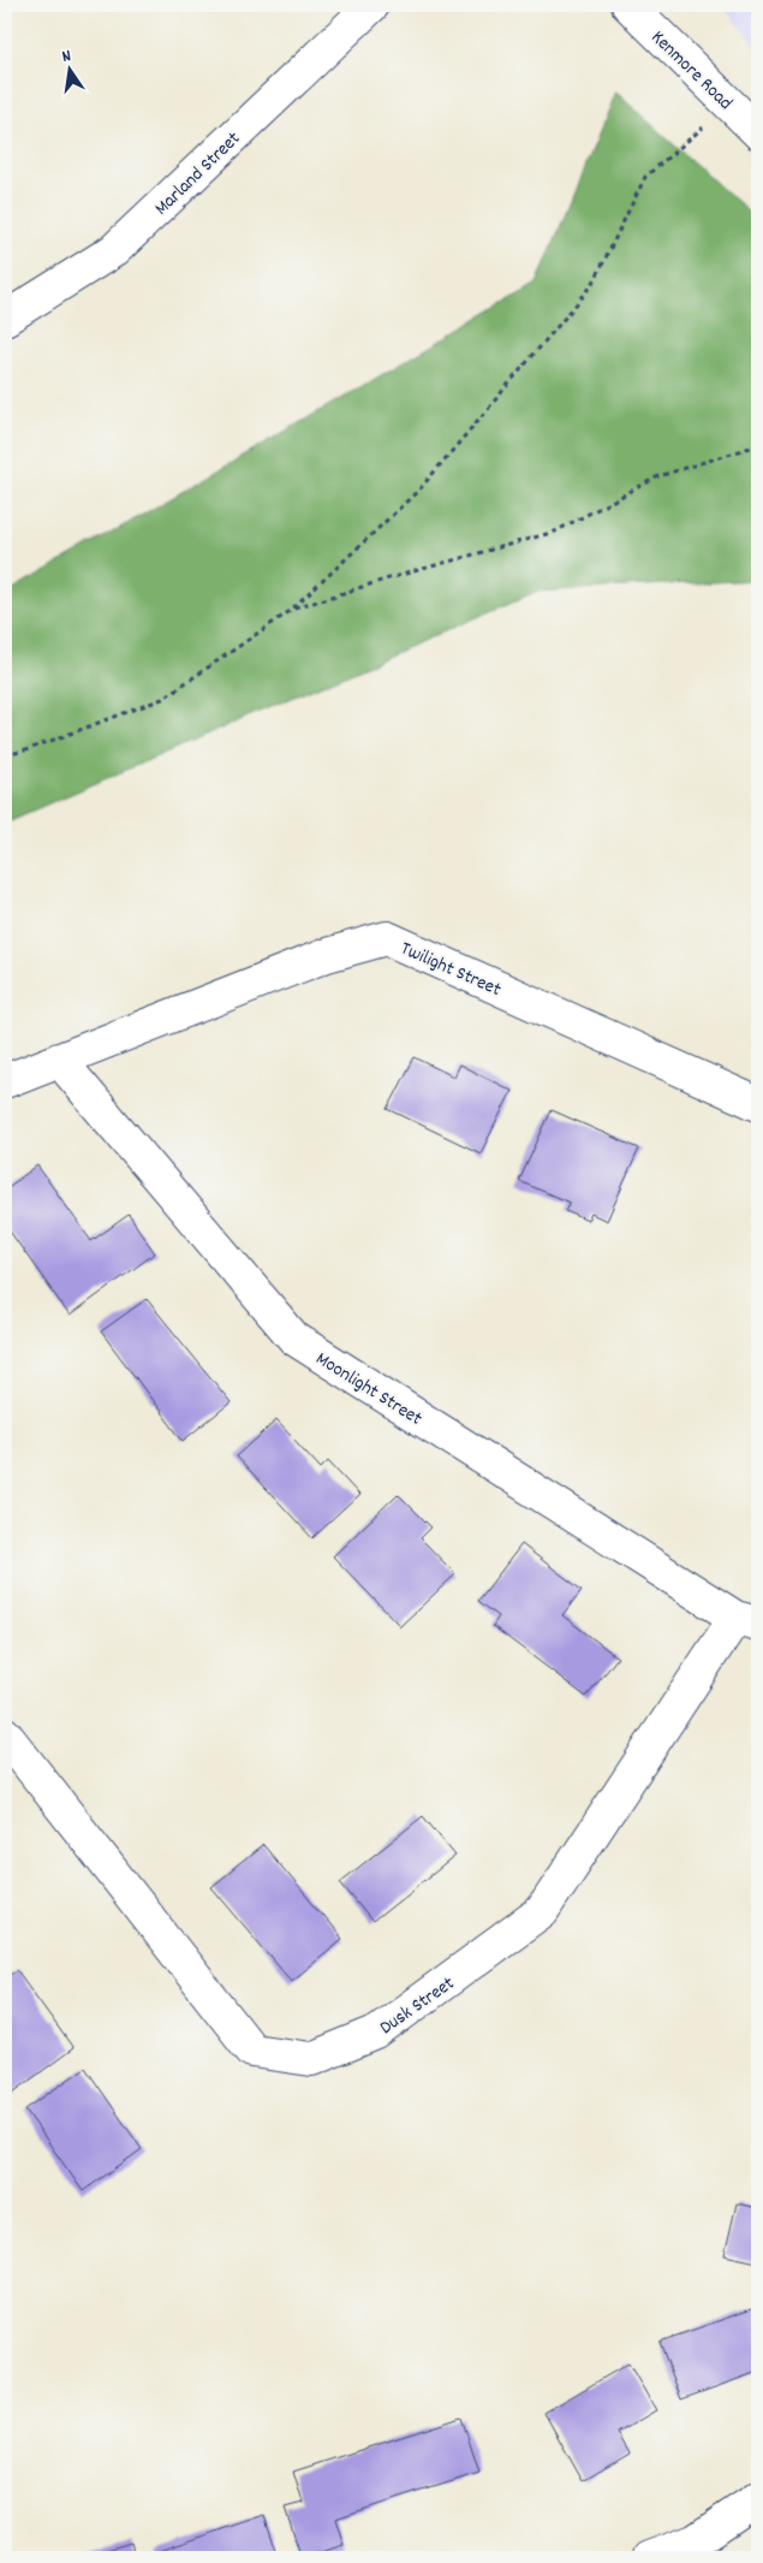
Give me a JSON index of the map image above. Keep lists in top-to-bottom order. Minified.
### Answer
{"streets":{"street":["Kenmore Road","Marland Street","Twilight Street","Moonlight Street","Dusk Street"]},"crossings":[["Twilight Street","Moonlight Street"],["Moonlight Street","Dusk Street"]],"north":"top"}
